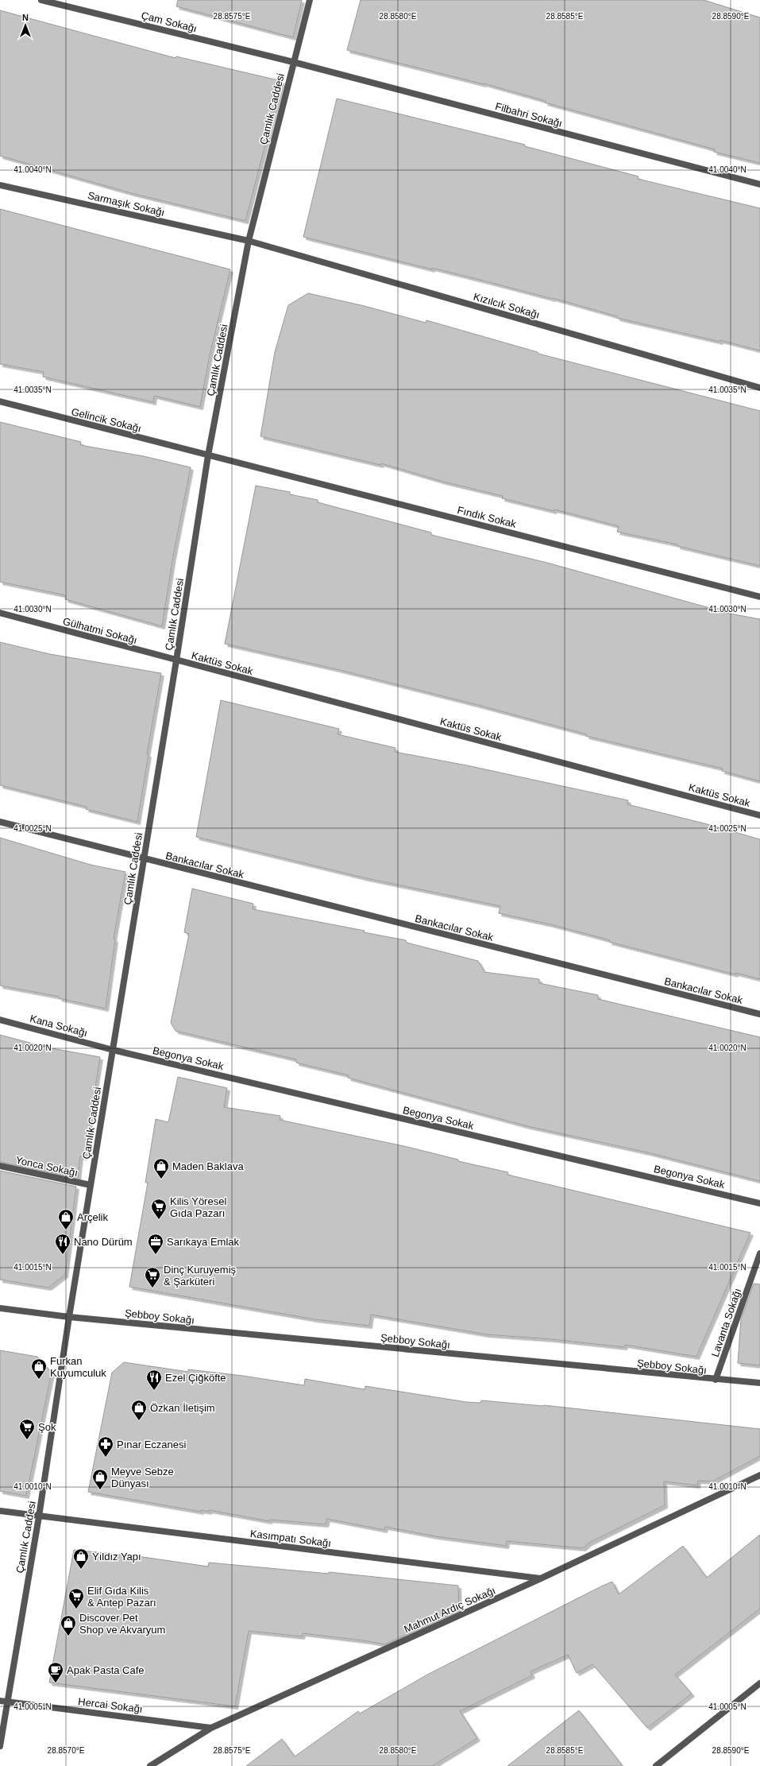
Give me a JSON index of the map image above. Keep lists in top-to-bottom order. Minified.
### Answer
{"streets":{"street":["Çam Sokağı","Çamlık Caddesi","Filbahri Sokağı","Sarmaşık Sokağı","Kızılcık Sokağı","Gelincik Sokağı","Fındık Sokak","Gülhatmi Sokağı","Kaktüs Sokak","Bankacılar Sokak","Kana Sokağı","Begonya Sokak","Yonca Sokağı","Şebboy Sokağı","Lavanta Sokağı","Kasımpatı Sokağı","Mahmut Ardıç Sokağı","Hercai Sokağı"]},"crossings":[["Çam Sokağı","Çamlık Caddesi"],["Çam Sokağı","Filbahri Sokağı"],["Çamlık Caddesi","Filbahri Sokağı"],["Çamlık Caddesi","Sarmaşık Sokağı"],["Çamlık Caddesi","Kızılcık Sokağı"],["Çamlık Caddesi","Gelincik Sokağı"],["Çamlık Caddesi","Fındık Sokak"],["Çamlık Caddesi","Gülhatmi Sokağı"],["Çamlık Caddesi","Kaktüs Sokak"],["Çamlık Caddesi","Bankacılar Sokak"],["Çamlık Caddesi","Kana Sokağı"],["Çamlık Caddesi","Begonya Sokak"],["Çamlık Caddesi","Yonca Sokağı"],["Çamlık Caddesi","Şebboy Sokağı"],["Çamlık Caddesi","Kasımpatı Sokağı"],["Çamlık Caddesi","Hercai Sokağı"],["Sarmaşık Sokağı","Kızılcık Sokağı"],["Gelincik Sokağı","Fındık Sokak"],["Gülhatmi Sokağı","Kaktüs Sokak"],["Kana Sokağı","Begonya Sokak"],["Şebboy Sokağı","Lavanta Sokağı"],["Kasımpatı Sokağı","Mahmut Ardıç Sokağı"],["Mahmut Ardıç Sokağı","Hercai Sokağı"]],"places":{"shop":["Maden Baklava","Arçelik","Furkan Kuyumculuk","Özkan İletişim","Meyve Sebze Dünyası","Yıldız Yapı","Discover Pet Shop ve Akvaryum"],"supermarket":["Kilis Yöresel Gıda Pazarı","Dinç Kuruyemiş & Şarküteri","Şok","Elif Gıda Kilis & Antep Pazarı"],"restaurant":["Nano Dürüm","Ezel Çiğköfte"],"office":["Sarıkaya Emlak"],"pharmacy":["Pınar Eczanesi"],"cafe":["Apak Pasta Cafe"]},"north":"top","coordinates":["28.8575°E","28.8580°E","28.8585°E","28.8590°E","41.0040°N","41.0035°N","41.0030°N","41.0025°N","41.0020°N","41.0015°N","41.0010°N","41.0005°N","28.8570°E"]}
